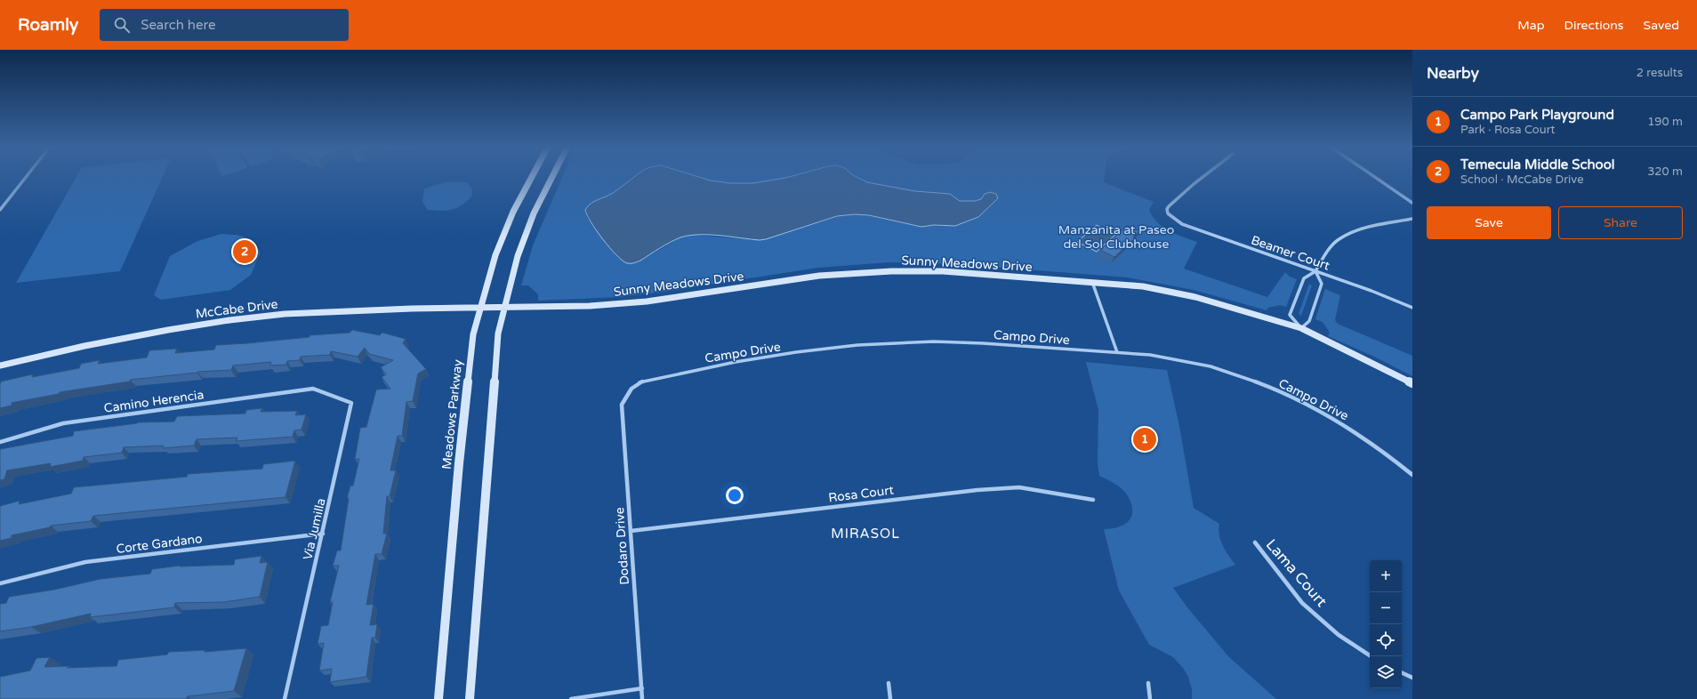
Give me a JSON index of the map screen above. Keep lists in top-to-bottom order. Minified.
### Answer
{"streets":{"street":["Beamer Court","Sunny Meadows Drive","McCabe Drive","Campo Drive","Camino Herencia","Meadows Parkway","Rosa Court","Via Jumilla","Corte Gardano","Dodaro Drive","Lama Court"]},"crossings":[["Sunny Meadows Drive","McCabe Drive"],["Sunny Meadows Drive","Meadows Parkway"],["McCabe Drive","Meadows Parkway"],["Campo Drive","Dodaro Drive"],["Camino Herencia","Via Jumilla"],["Rosa Court","Dodaro Drive"],["Via Jumilla","Corte Gardano"]],"districts":["MIRASOL"],"parks":["Manzanita at Paseo del Sol Clubhouse"],"page":{"header":"Roamly","search":"Search here","nav":["Map","Directions","Saved"],"heading":["Nearby","2 results"],"list":[{"mark":"1","name":"Campo Park Playground","note":"Park · Rosa Court","value":"190 m"},{"mark":"2","name":"Temecula Middle School","note":"School · McCabe Drive","value":"320 m"}],"buttons":["Save","Share"],"pins":["2","1"],"map_buttons":["+","−"]}}
